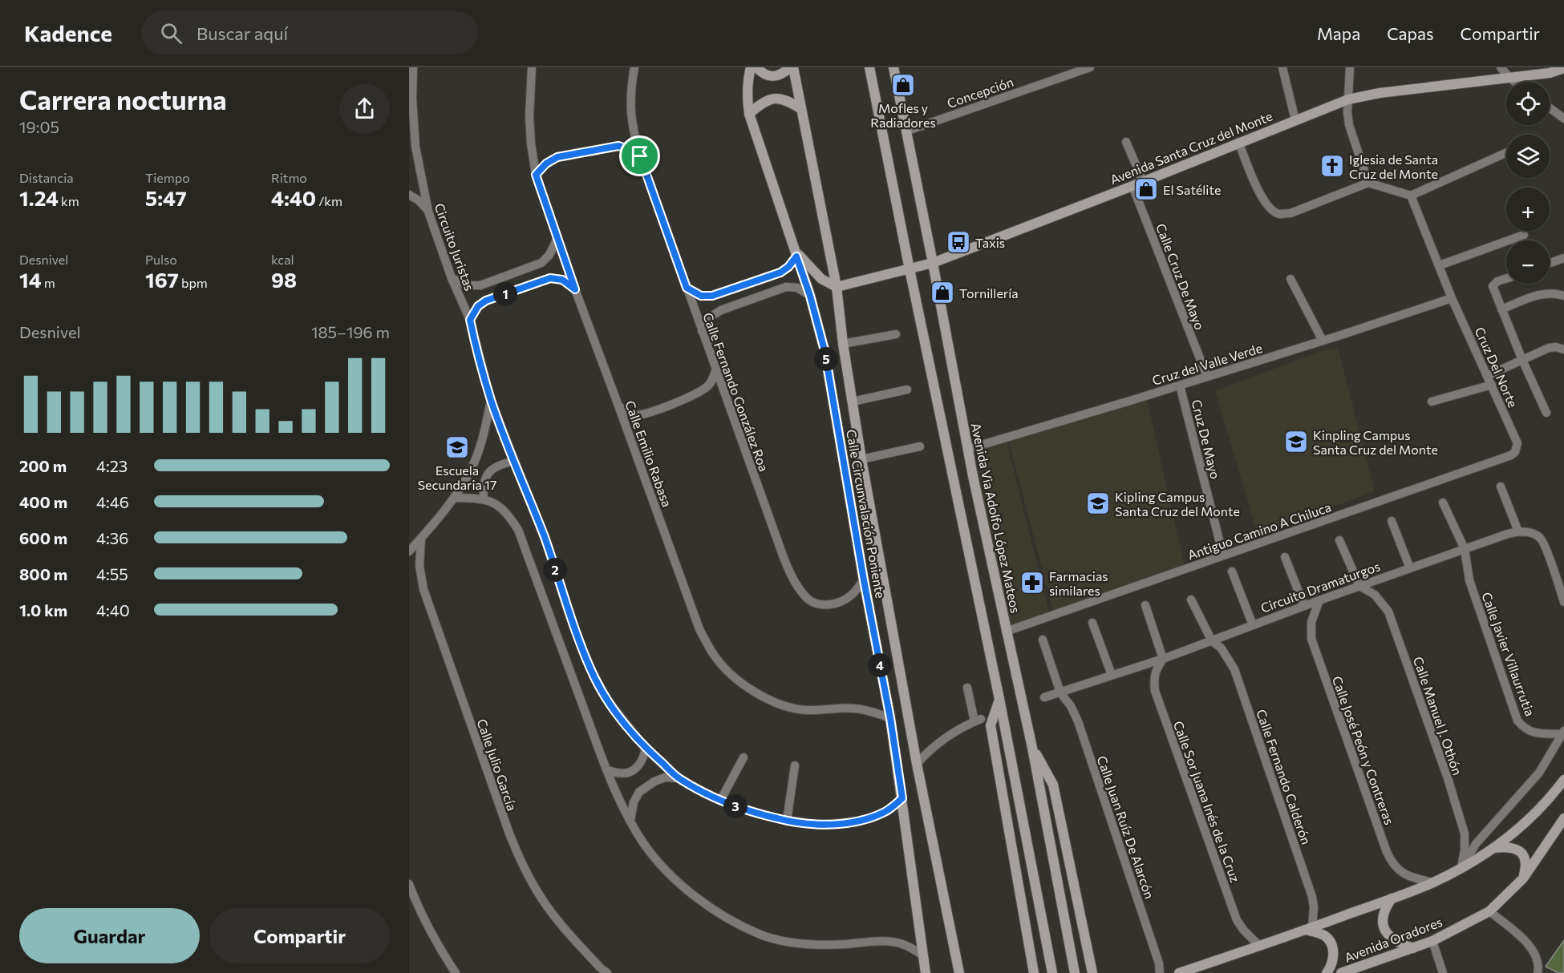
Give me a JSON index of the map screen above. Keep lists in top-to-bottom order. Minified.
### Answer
{"streets":{"main road":["Avenida Santa Cruz del Monte","Calle Circunvalación Poniente","Avenida Via Adolfo López Mateos","Avenida Oradores"],"street":["Concepción","Circuito Juristas","Calle Cruz De Mayo","Cruz del Valle Verde","Cruz Del Norte","Calle Fernando González Roa","Cruz De Mayo","Calle Emilio Rabasa","Antiguo Camino A Chiluca","Circuito Dramaturgos","Calle Javier Villaurrutia","Calle Manuel J. Othón","Calle José Peón y Contreras","Calle Julio García","Calle Fernando Calderón","Calle Sor Juana Inés de la Cruz","Calle Juan Ruíz De Alarcón"]},"crossings":[["Concepción","Avenida Via Adolfo López Mateos"],["Avenida Santa Cruz del Monte","Calle Cruz De Mayo"],["Avenida Santa Cruz del Monte","Calle Circunvalación Poniente"],["Avenida Santa Cruz del Monte","Avenida Via Adolfo López Mateos"],["Circuito Juristas","Calle Julio García"],["Calle Cruz De Mayo","Cruz del Valle Verde"],["Cruz del Valle Verde","Cruz Del Norte"],["Cruz del Valle Verde","Cruz De Mayo"],["Cruz del Valle Verde","Avenida Via Adolfo López Mateos"],["Cruz Del Norte","Antiguo Camino A Chiluca"],["Calle Fernando González Roa","Calle Circunvalación Poniente"],["Cruz De Mayo","Antiguo Camino A Chiluca"],["Calle Emilio Rabasa","Calle Circunvalación Poniente"],["Avenida Via Adolfo López Mateos","Antiguo Camino A Chiluca"],["Circuito Dramaturgos","Calle Javier Villaurrutia"],["Circuito Dramaturgos","Calle Manuel J. Othón"],["Circuito Dramaturgos","Calle José Peón y Contreras"],["Circuito Dramaturgos","Calle Fernando Calderón"],["Circuito Dramaturgos","Calle Sor Juana Inés de la Cruz"],["Circuito Dramaturgos","Calle Juan Ruíz De Alarcón"]],"places":{"shop":["Mofles y Radiadores","El Satélite","Tornillería"],"church":["Iglesia de Santa Cruz del Monte"],"bus stop":["Taxis"],"school or university":["Kinpling Campus Santa Cruz del Monte","Escuela Secundaria 17","Kipling Campus Santa Cruz del Monte"],"pharmacy":["Farmacias similares"]},"page":{"header":"Kadence","search":"Buscar aquí","nav":["Mapa","Capas","Compartir"],"heading":["Carrera nocturna","19:05"],"map_buttons":["+","−"],"stats":[["Distancia","1.24 km"],["Tiempo","5:47"],["Ritmo","4:40 /km"],["Desnivel","14 m"],["Pulso","167 bpm"],["kcal","98"]],"pins":["1","5","2","4","3"],"chart":["Desnivel","185–196 m"],"list":[{"name":"200 m","note":"4:23"},{"name":"400 m","note":"4:46"},{"name":"600 m","note":"4:36"},{"name":"800 m","note":"4:55"},{"name":"1.0 km","note":"4:40"}],"buttons":["Guardar","Compartir"]}}
